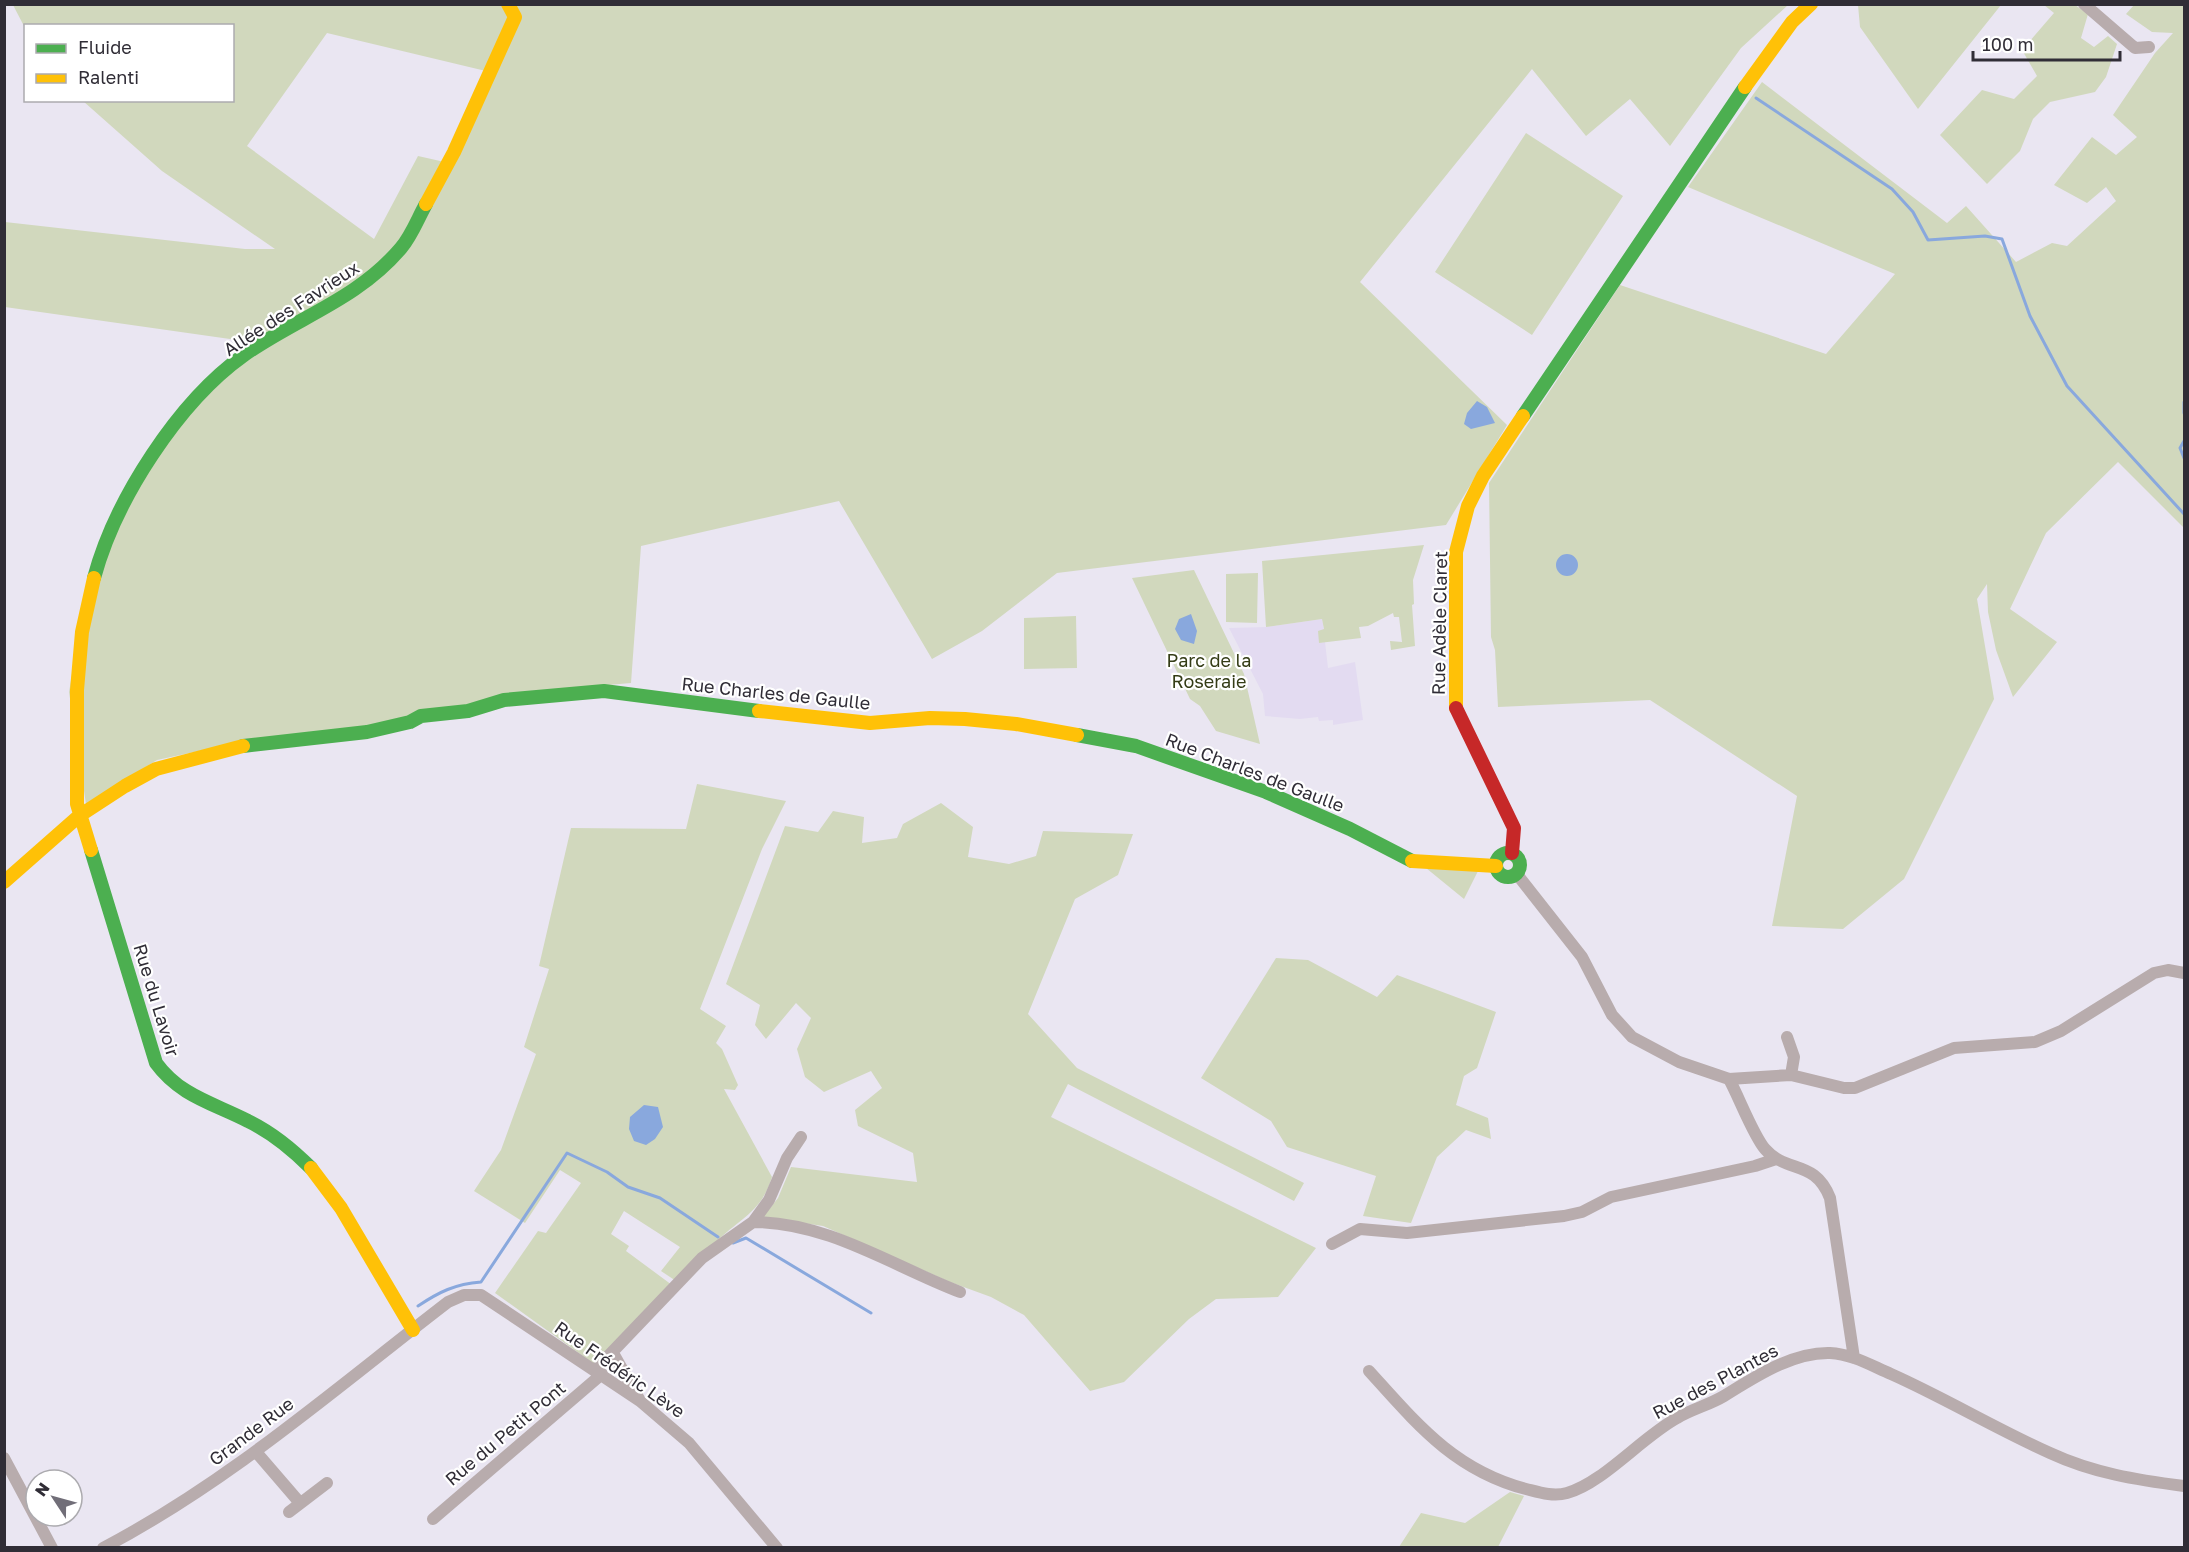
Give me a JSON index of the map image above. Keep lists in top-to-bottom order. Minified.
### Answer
{"streets":{"street":["Allée des Favrieux","Rue Adèle Claret","Rue Charles de Gaulle","Rue du Lavoir","Rue Frédéric Lève","Rue des Plantes","Grande Rue","Rue du Petit Pont"]},"crossings":[["Allée des Favrieux","Rue Charles de Gaulle"],["Allée des Favrieux","Rue du Lavoir"],["Rue Adèle Claret","Rue Charles de Gaulle"],["Rue Charles de Gaulle","Rue du Lavoir"],["Rue du Lavoir","Rue Frédéric Lève"],["Rue du Lavoir","Grande Rue"],["Rue Frédéric Lève","Grande Rue"],["Rue Frédéric Lève","Rue du Petit Pont"]],"parks":["Parc de la Roseraie"],"legend":["Fluide","Ralenti"],"scale_bar":"100 m","north":"top left"}
